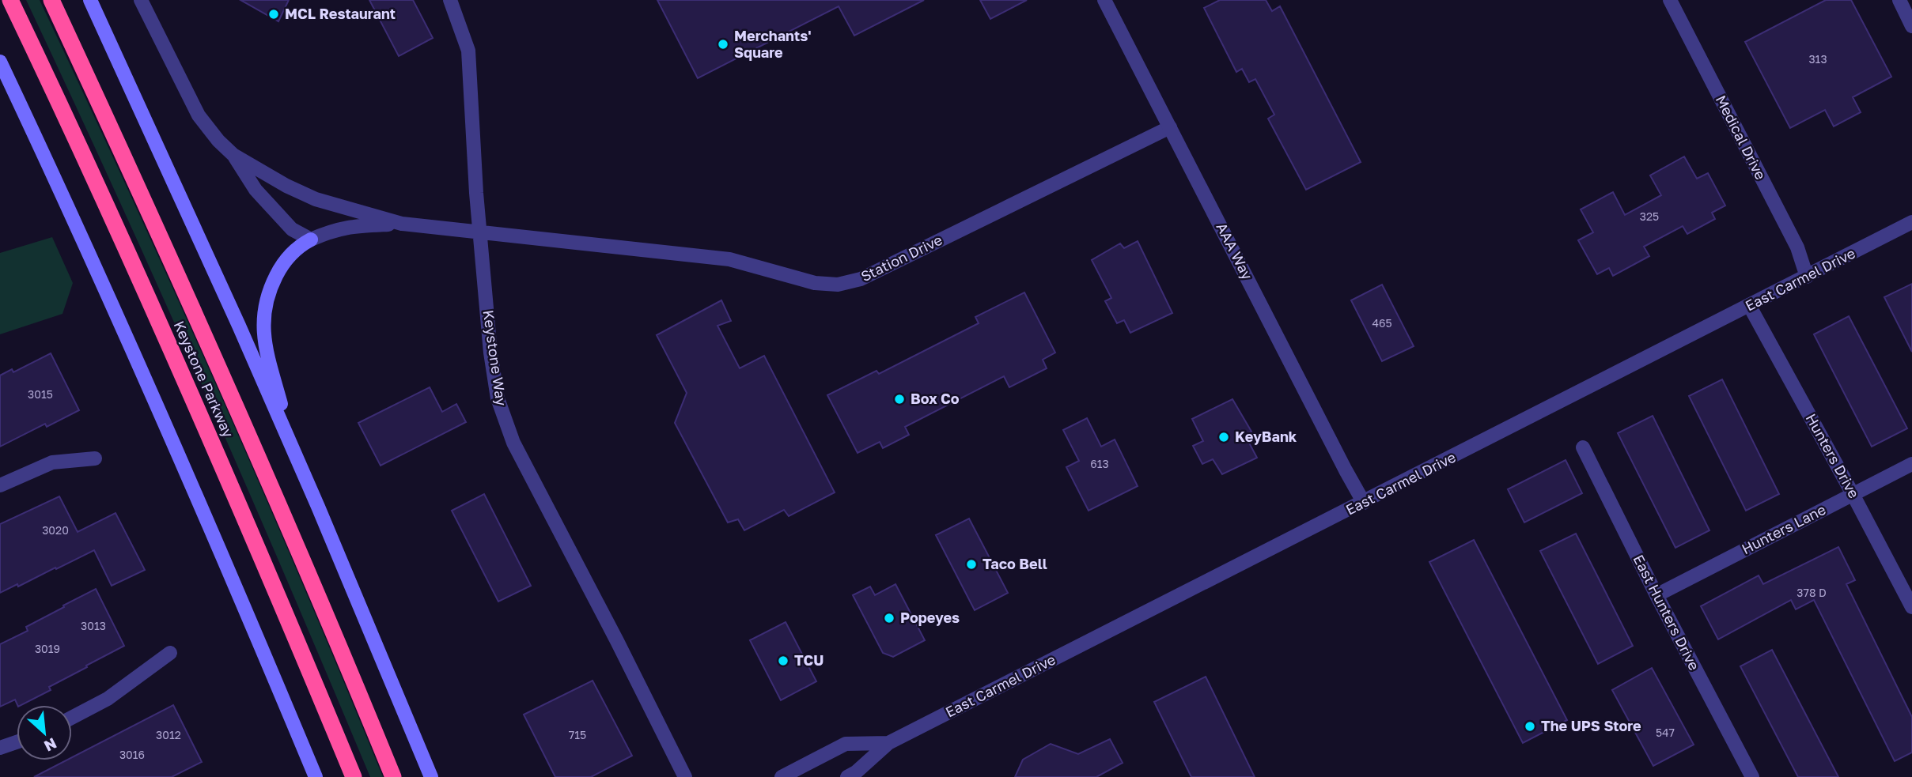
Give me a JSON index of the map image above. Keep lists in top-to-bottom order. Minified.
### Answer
{"streets":{"highway":["Keystone Parkway"],"street":["Medical Drive","AAA Way","Station Drive","East Carmel Drive","Keystone Way","Hunters Drive","Hunters Lane","East Hunters Drive"]},"crossings":[["Medical Drive","East Carmel Drive"],["AAA Way","Station Drive"],["AAA Way","East Carmel Drive"],["Station Drive","Keystone Way"],["East Carmel Drive","Hunters Drive"],["Hunters Drive","Hunters Lane"],["Hunters Lane","East Hunters Drive"]],"places":["MCL Restaurant","Merchants' Square","Box Co","KeyBank","Taco Bell","Popeyes","TCU","The UPS Store"],"house_numbers":["313","325","465","3015","613","3020","378 D","3013","3019","547","3012","715","3016"],"north":"bottom right"}
